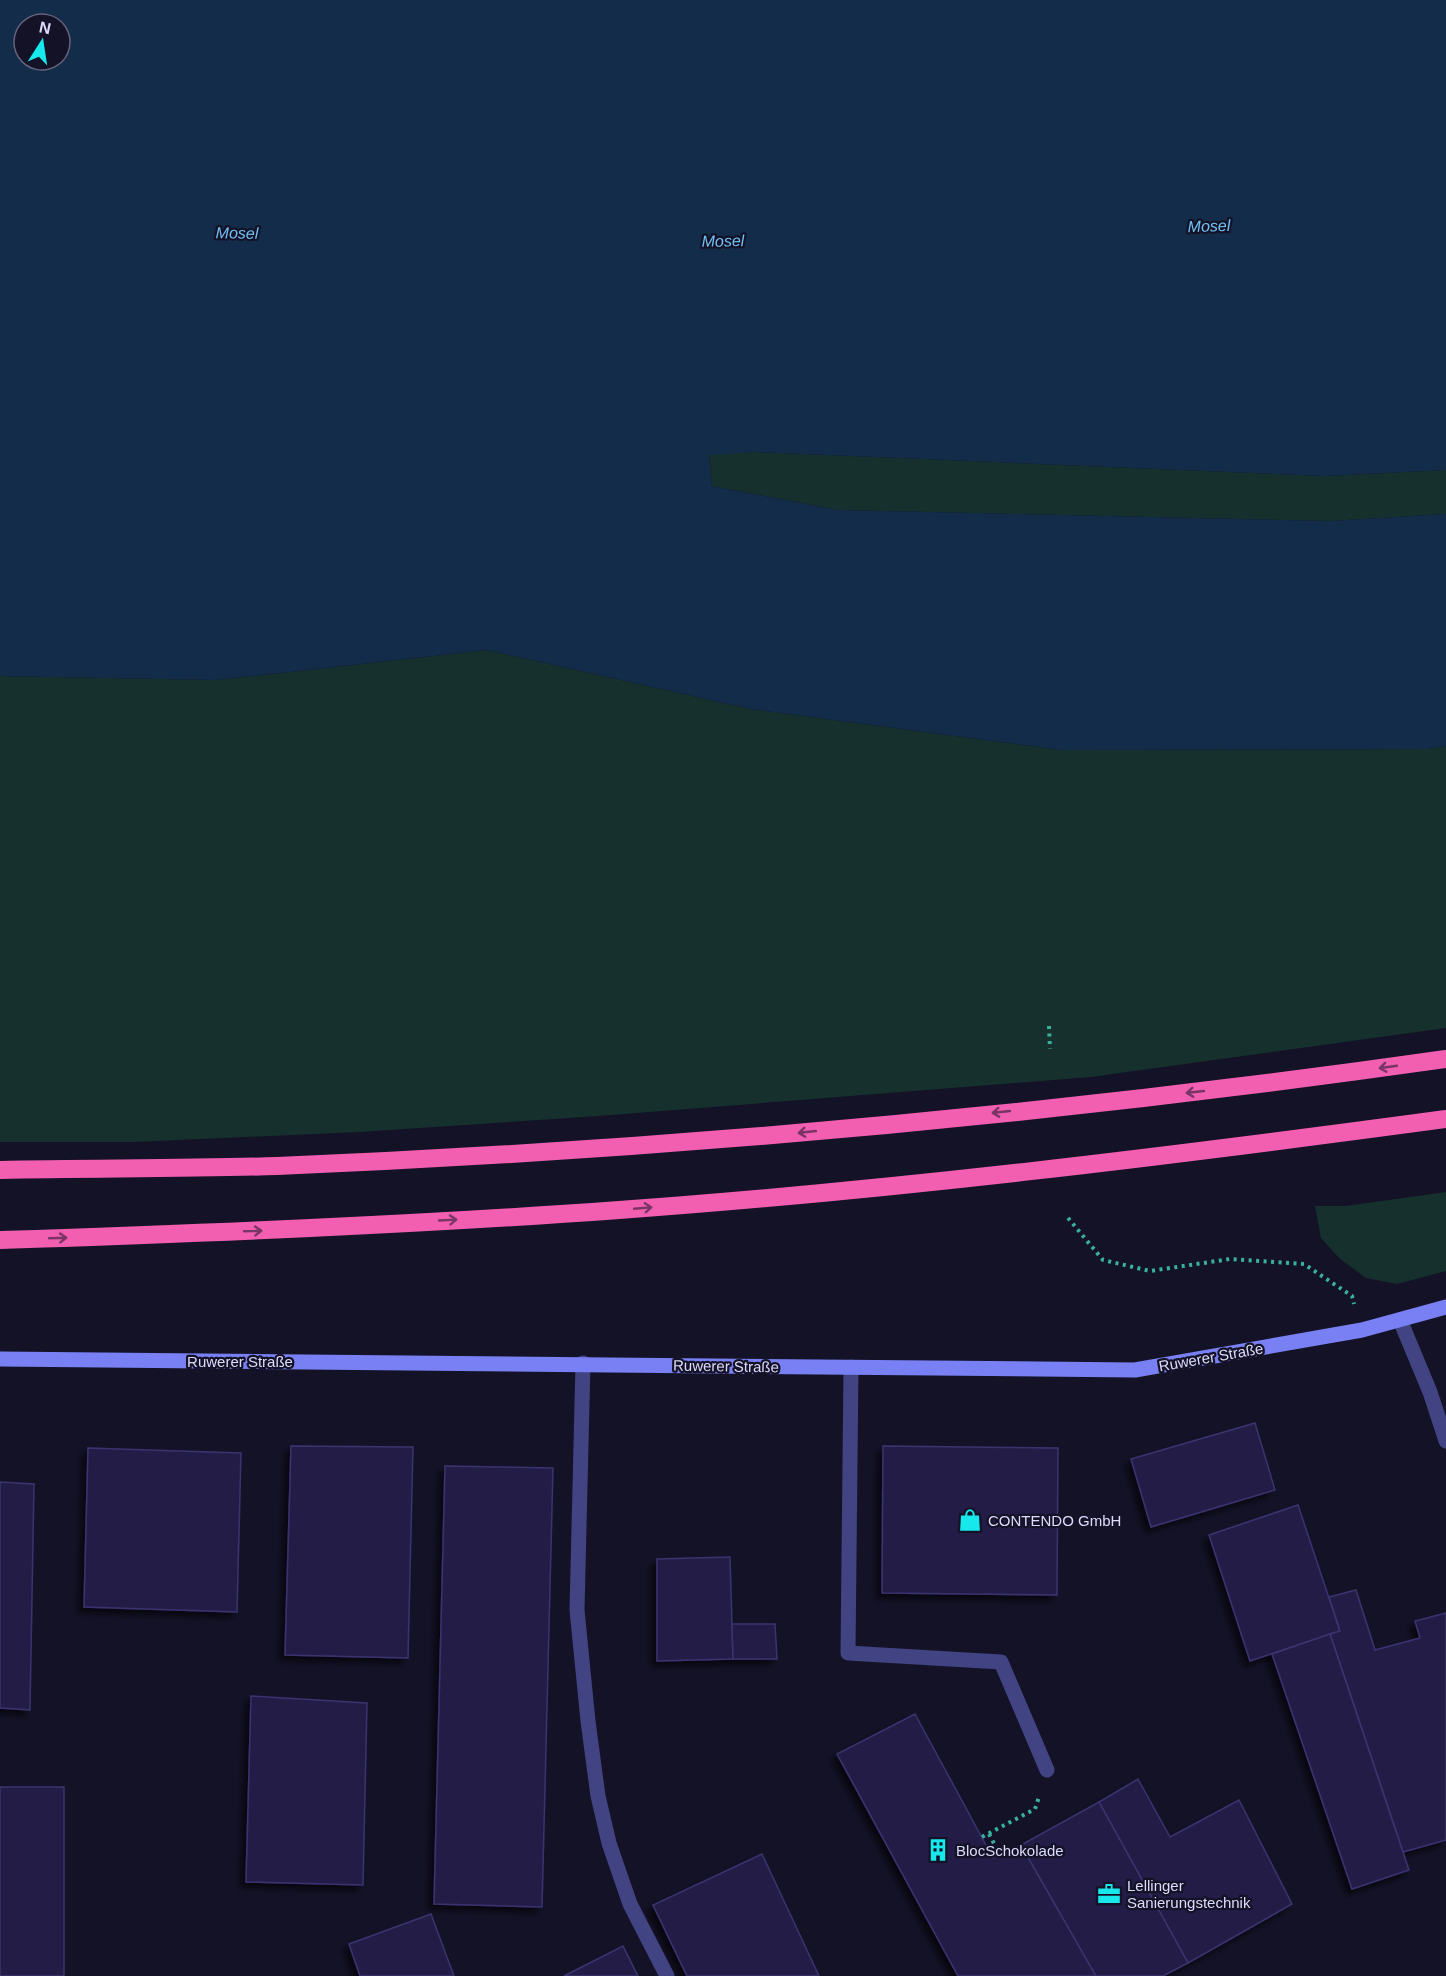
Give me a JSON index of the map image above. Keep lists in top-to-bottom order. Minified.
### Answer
{"streets":{"main road":["Ruwerer Straße"]},"water":["Mosel"],"places":{"shop":["CONTENDO GmbH"],"building":["BlocSchokolade"],"office":["Lellinger Sanierungstechnik"]},"north":"top"}
